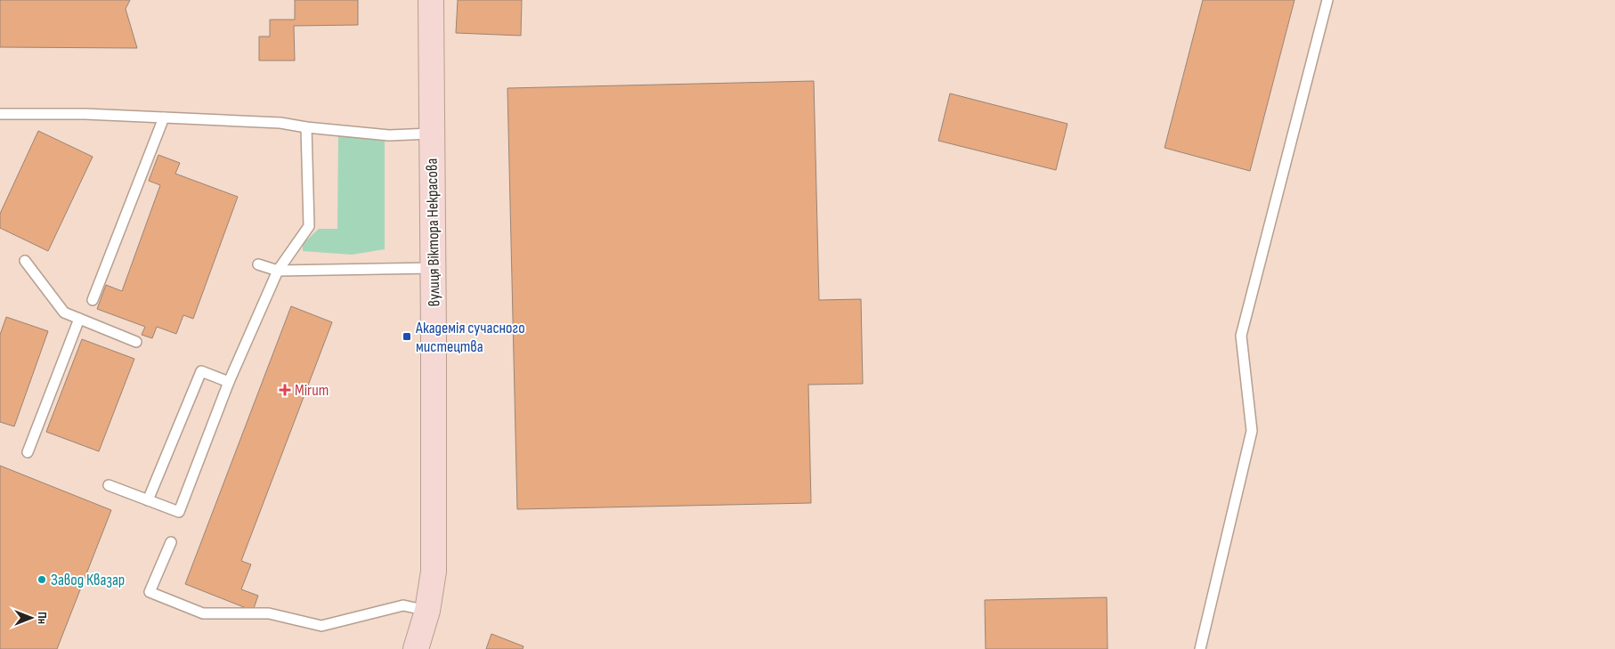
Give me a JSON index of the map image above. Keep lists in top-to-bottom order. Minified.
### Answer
{"streets":{"main road":["вулиця Віктора Некрасова"]},"places":{"transit":["Академія сучасного мистецтва"],"health":["Mirum"],"other":["Завод Квазар"]},"north":"right"}
